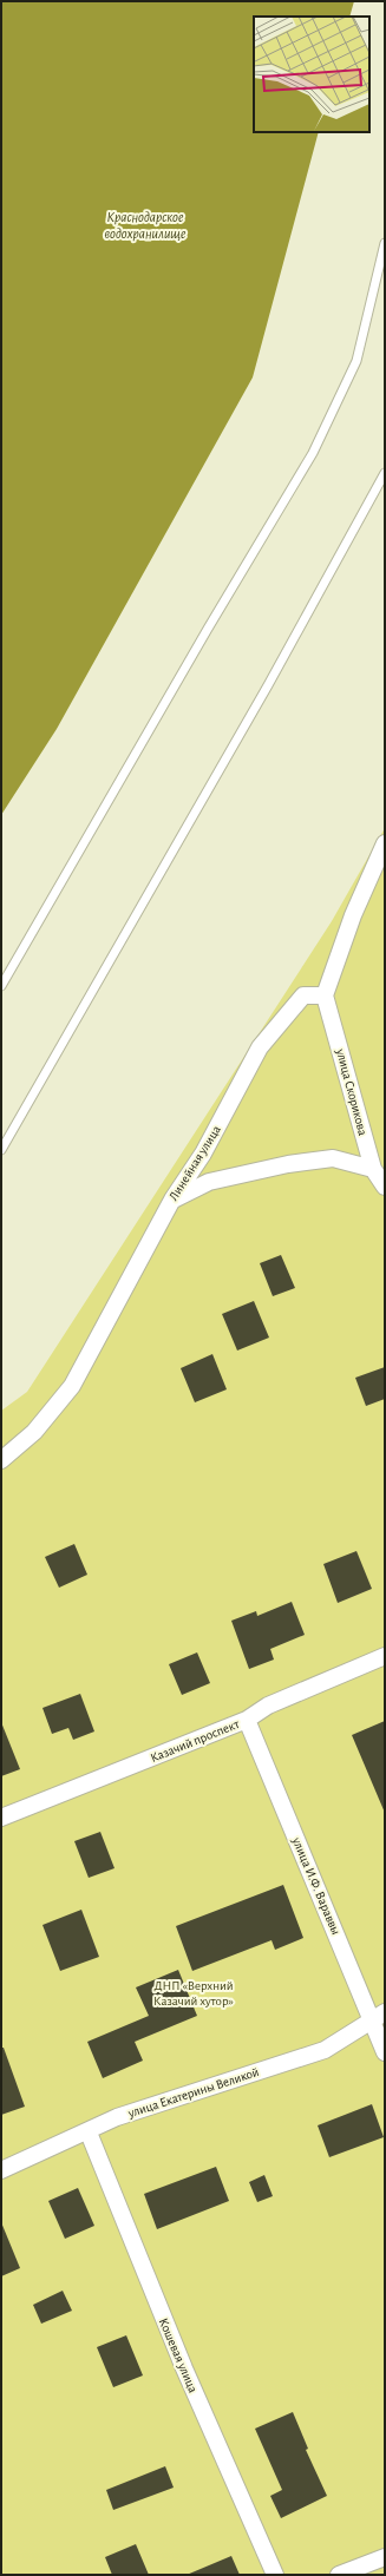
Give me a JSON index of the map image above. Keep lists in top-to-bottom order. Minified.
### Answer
{"streets":{"street":["улица Скорикова","Линейная улица","Казачий проспект","улица И.Ф. Вараввы","улица Екатерины Великой","Кошевая улица"]},"crossings":[["улица Скорикова","Линейная улица"],["Казачий проспект","улица И.Ф. Вараввы"],["улица И.Ф. Вараввы","улица Екатерины Великой"],["улица Екатерины Великой","Кошевая улица"]],"water":["Краснодарское водохранилище"],"parks":["ДНП «Верхний Казачий хутор»"]}
